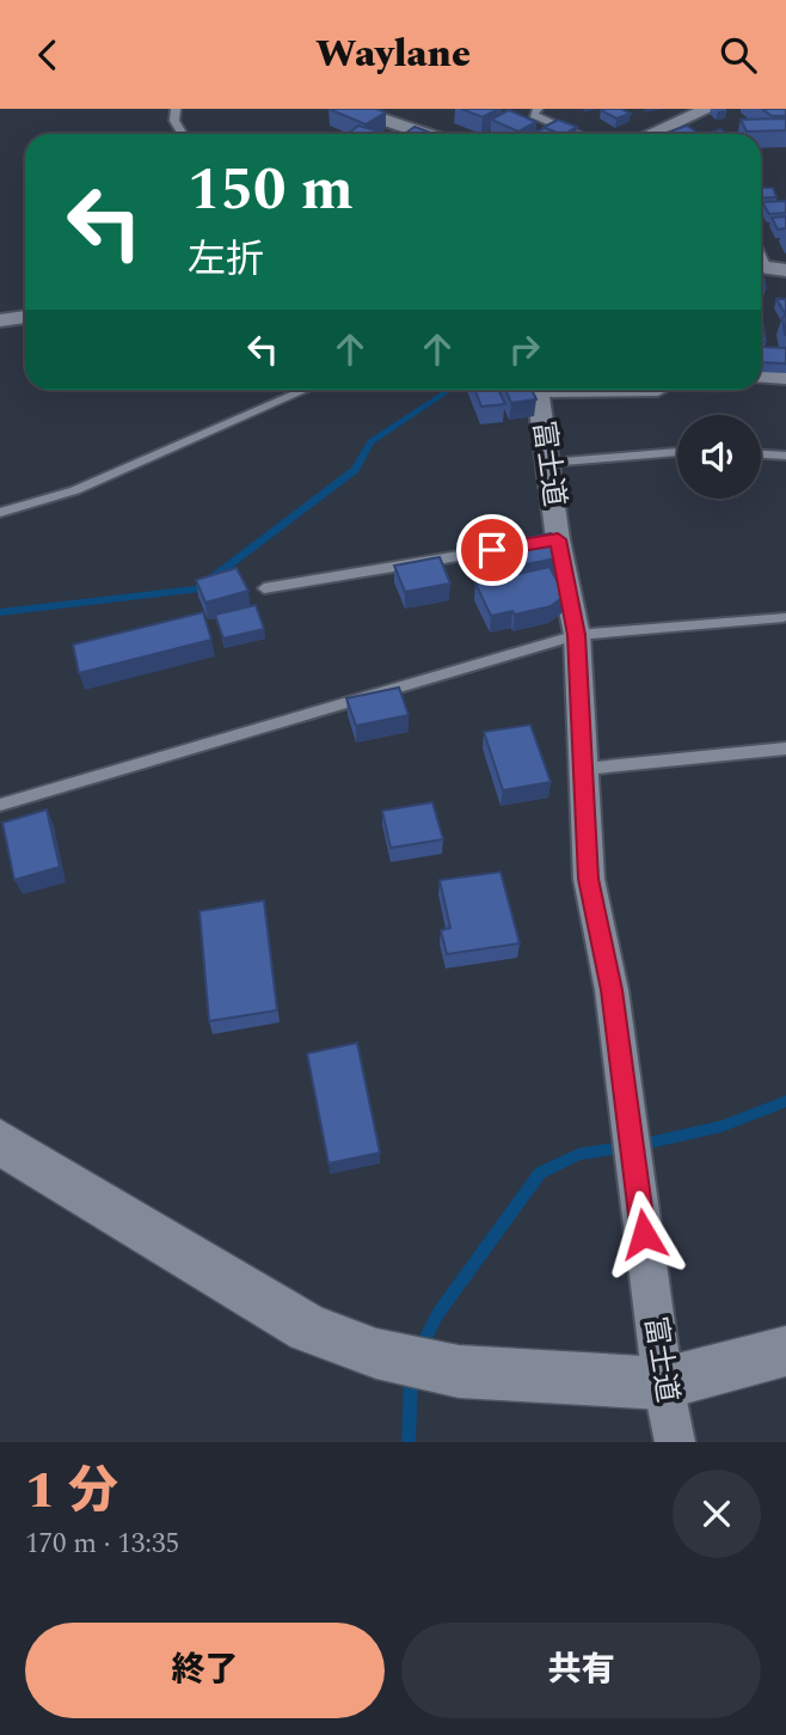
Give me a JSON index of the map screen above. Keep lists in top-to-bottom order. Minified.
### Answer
{"streets":{"street":["富士道"]},"page":{"header":"Waylane","turn":["150 m","左折"],"heading":["1 分","170 m · 13:35"],"buttons":["終了","共有"]}}
